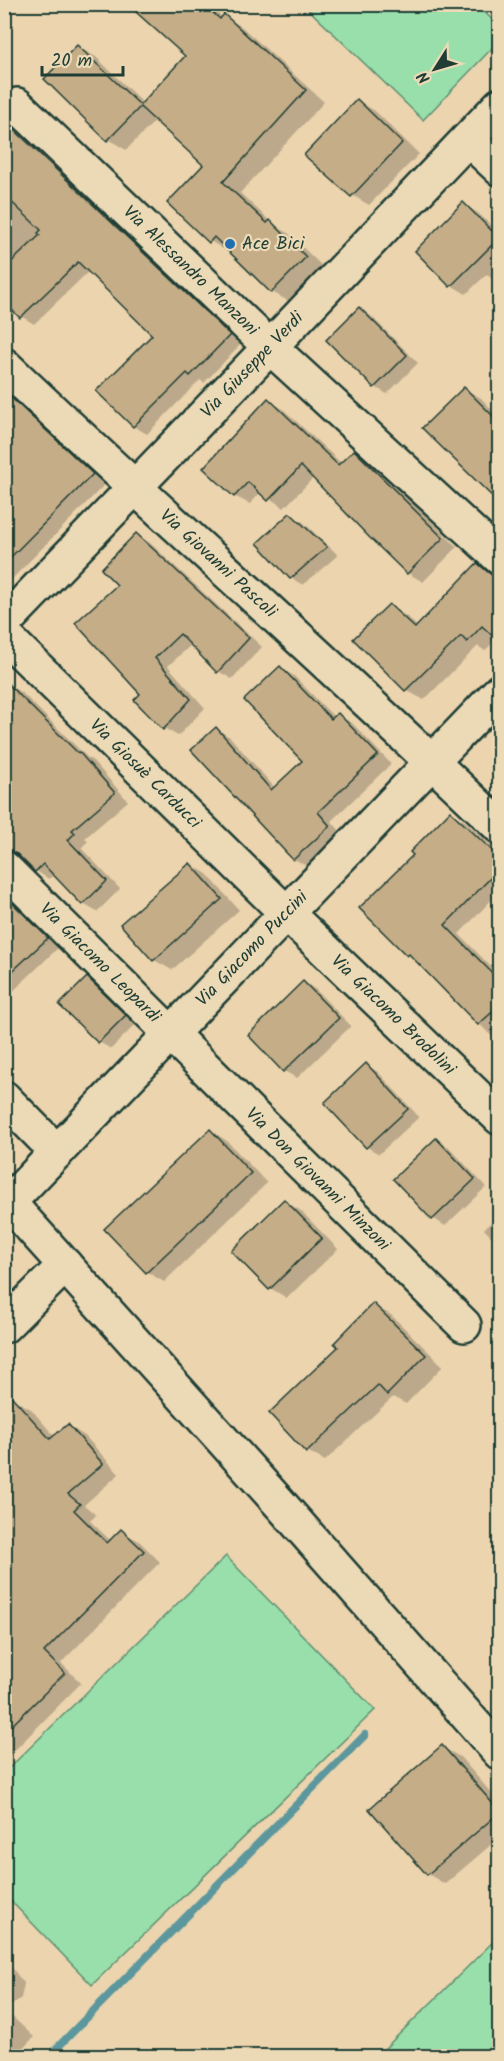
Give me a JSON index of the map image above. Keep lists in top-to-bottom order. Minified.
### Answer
{"streets":{"street":["Via Alessandro Manzoni","Via Giuseppe Verdi","Via Giovanni Pascoli","Via Giosuè Carducci","Via Giacomo Puccini","Via Giacomo Leopardi","Via Giacomo Brodolini","Via Don Giovanni Minzoni"]},"crossings":[["Via Alessandro Manzoni","Via Giuseppe Verdi"],["Via Giuseppe Verdi","Via Giovanni Pascoli"],["Via Giovanni Pascoli","Via Giacomo Puccini"],["Via Giosuè Carducci","Via Giacomo Puccini"],["Via Giosuè Carducci","Via Giacomo Brodolini"],["Via Giacomo Puccini","Via Giacomo Leopardi"],["Via Giacomo Puccini","Via Giacomo Brodolini"],["Via Giacomo Puccini","Via Don Giovanni Minzoni"],["Via Giacomo Leopardi","Via Don Giovanni Minzoni"]],"places":["Ace Bici"],"scale_bar":"20 m","north":"bottom left"}
